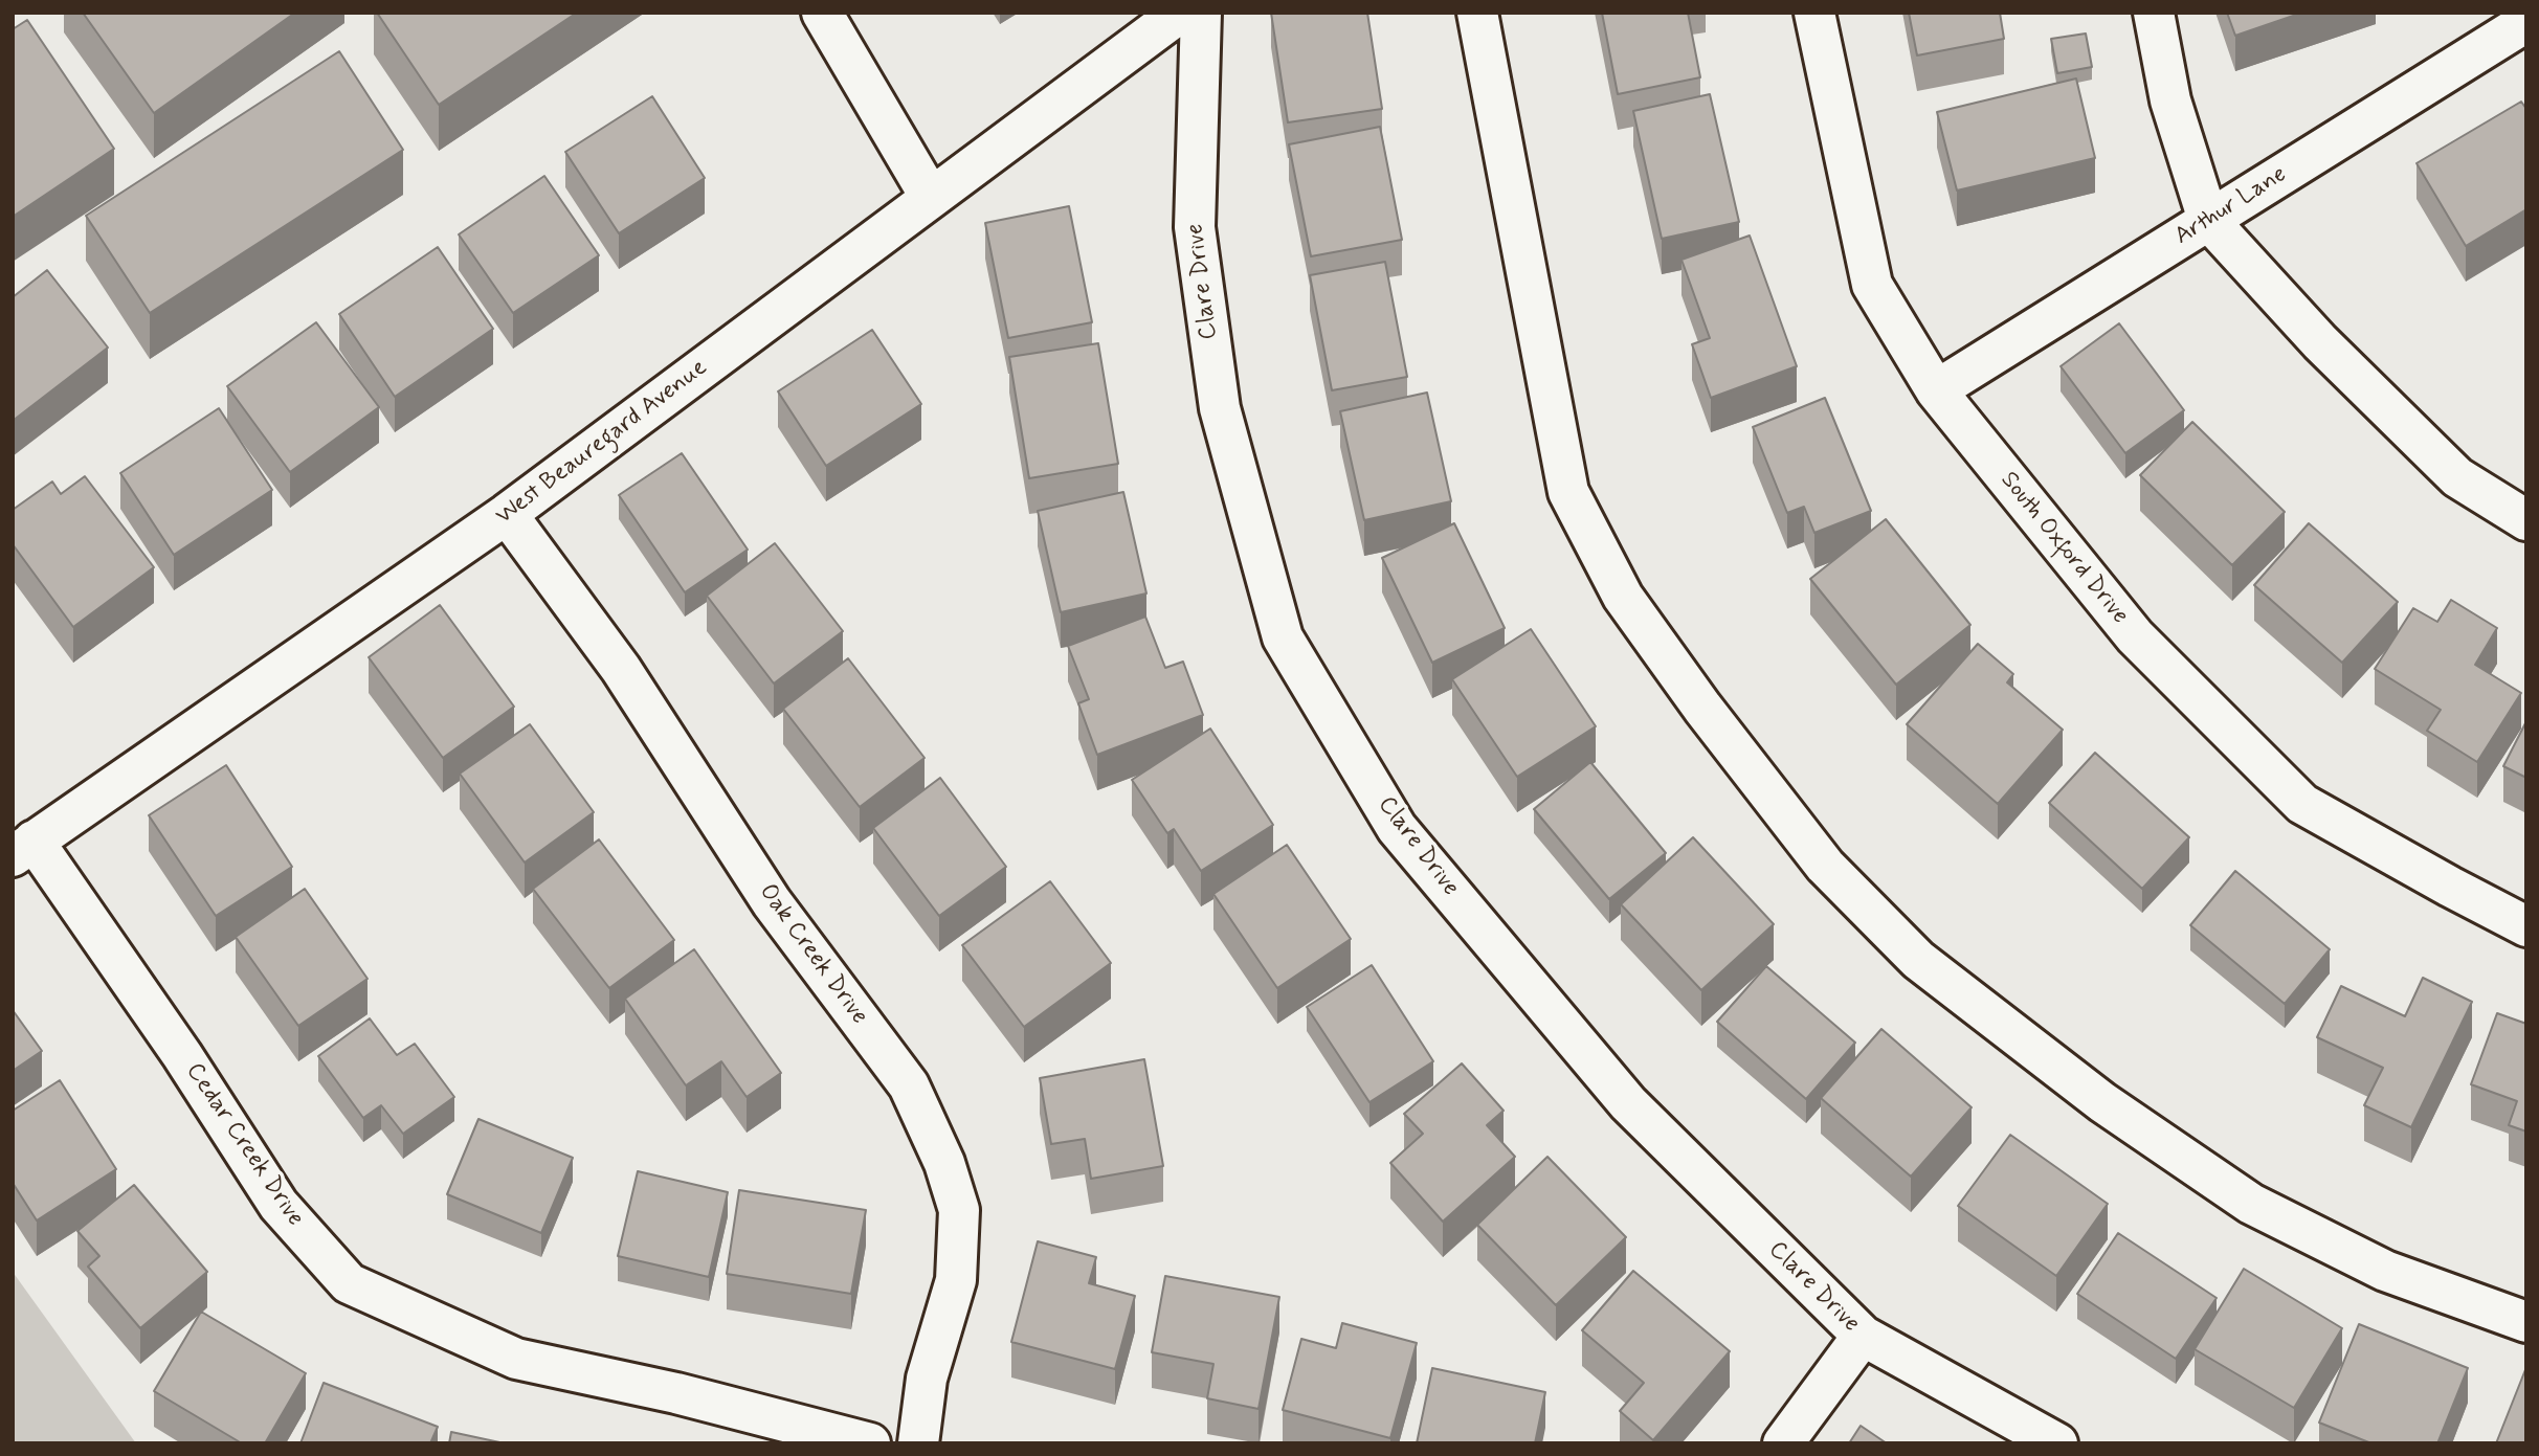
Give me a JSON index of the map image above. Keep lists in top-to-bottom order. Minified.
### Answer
{"streets":{"street":["Arthur Lane","Clare Drive","West Beauregard Avenue","South Oxford Drive","Oak Creek Drive","Cedar Creek Drive"]},"crossings":[["Arthur Lane","South Oxford Drive"],["West Beauregard Avenue","Oak Creek Drive"],["West Beauregard Avenue","Cedar Creek Drive"]]}
